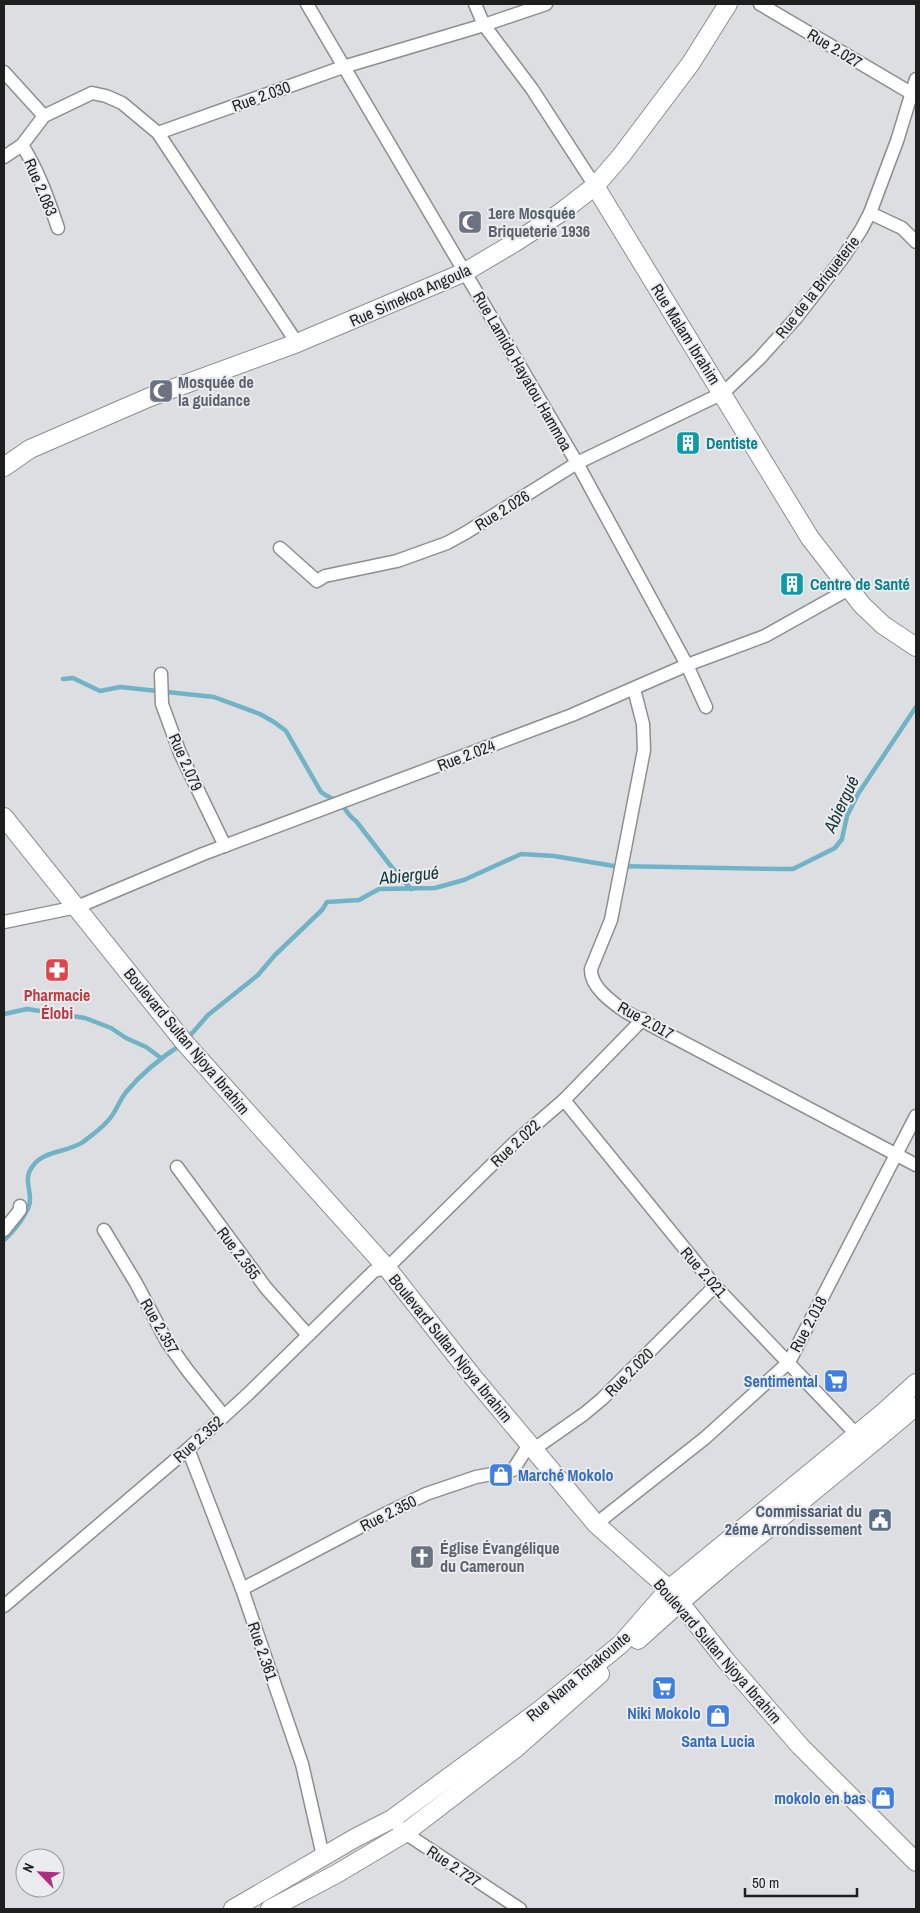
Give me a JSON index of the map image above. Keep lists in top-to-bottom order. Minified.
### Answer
{"streets":{"street":["Rue 2.027","Rue 2.030","Rue 2.083","Rue de la Briqueterie","Rue Simekoa Angoula","Rue Malam Ibrahim","Rue Lamido Hayatou Hammoa","Rue 2.026","Rue 2.024","Rue 2.079","Rue 2.017","Boulevard Sultan Njoya Ibrahim","Rue 2.022","Rue 2.355","Rue 2.021","Rue 2.018","Rue 2.357","Rue 2.020","Rue 2.352","Rue 2.350","Rue 2.361","Rue Nana Tchakounte","Rue 2.727"]},"crossings":[["Rue 2.027","Rue de la Briqueterie"],["Rue 2.030","Rue Malam Ibrahim"],["Rue 2.030","Rue Lamido Hayatou Hammoa"],["Rue de la Briqueterie","Rue Malam Ibrahim"],["Rue de la Briqueterie","Rue 2.026"],["Rue Simekoa Angoula","Rue Malam Ibrahim"],["Rue Simekoa Angoula","Rue Lamido Hayatou Hammoa"],["Rue Malam Ibrahim","Rue 2.026"],["Rue Malam Ibrahim","Rue 2.024"],["Rue Lamido Hayatou Hammoa","Rue 2.026"],["Rue Lamido Hayatou Hammoa","Rue 2.024"],["Rue 2.024","Rue 2.079"],["Rue 2.024","Rue 2.017"],["Rue 2.024","Boulevard Sultan Njoya Ibrahim"],["Rue 2.017","Rue 2.022"],["Rue 2.017","Rue 2.018"],["Boulevard Sultan Njoya Ibrahim","Rue 2.022"],["Boulevard Sultan Njoya Ibrahim","Rue 2.018"],["Boulevard Sultan Njoya Ibrahim","Rue 2.020"],["Boulevard Sultan Njoya Ibrahim","Rue 2.352"],["Boulevard Sultan Njoya Ibrahim","Rue 2.350"],["Boulevard Sultan Njoya Ibrahim","Rue Nana Tchakounte"],["Rue 2.022","Rue 2.021"],["Rue 2.022","Rue 2.352"],["Rue 2.355","Rue 2.352"],["Rue 2.021","Rue 2.018"],["Rue 2.021","Rue 2.020"],["Rue 2.021","Rue Nana Tchakounte"],["Rue 2.357","Rue 2.352"],["Rue 2.020","Rue 2.350"],["Rue 2.352","Rue 2.361"],["Rue 2.350","Rue 2.361"],["Rue 2.361","Rue Nana Tchakounte"],["Rue Nana Tchakounte","Rue 2.727"]],"water":["Abiergué"],"places":{"mosque":["1ere Mosquée Briqueterie 1936","Mosquée de la guidance"],"building":["Dentiste","Centre de Santé"],"pharmacy":["Pharmacie Élobi"],"supermarket":["Sentimental","Niki Mokolo"],"shop":["Marché Mokolo","Santa Lucia","mokolo en bas"],"public building":["Commissariat du 2éme Arrondissement"],"church":["Église Évangélique du Cameroun"]},"scale_bar":"50 m","north":"top left"}
